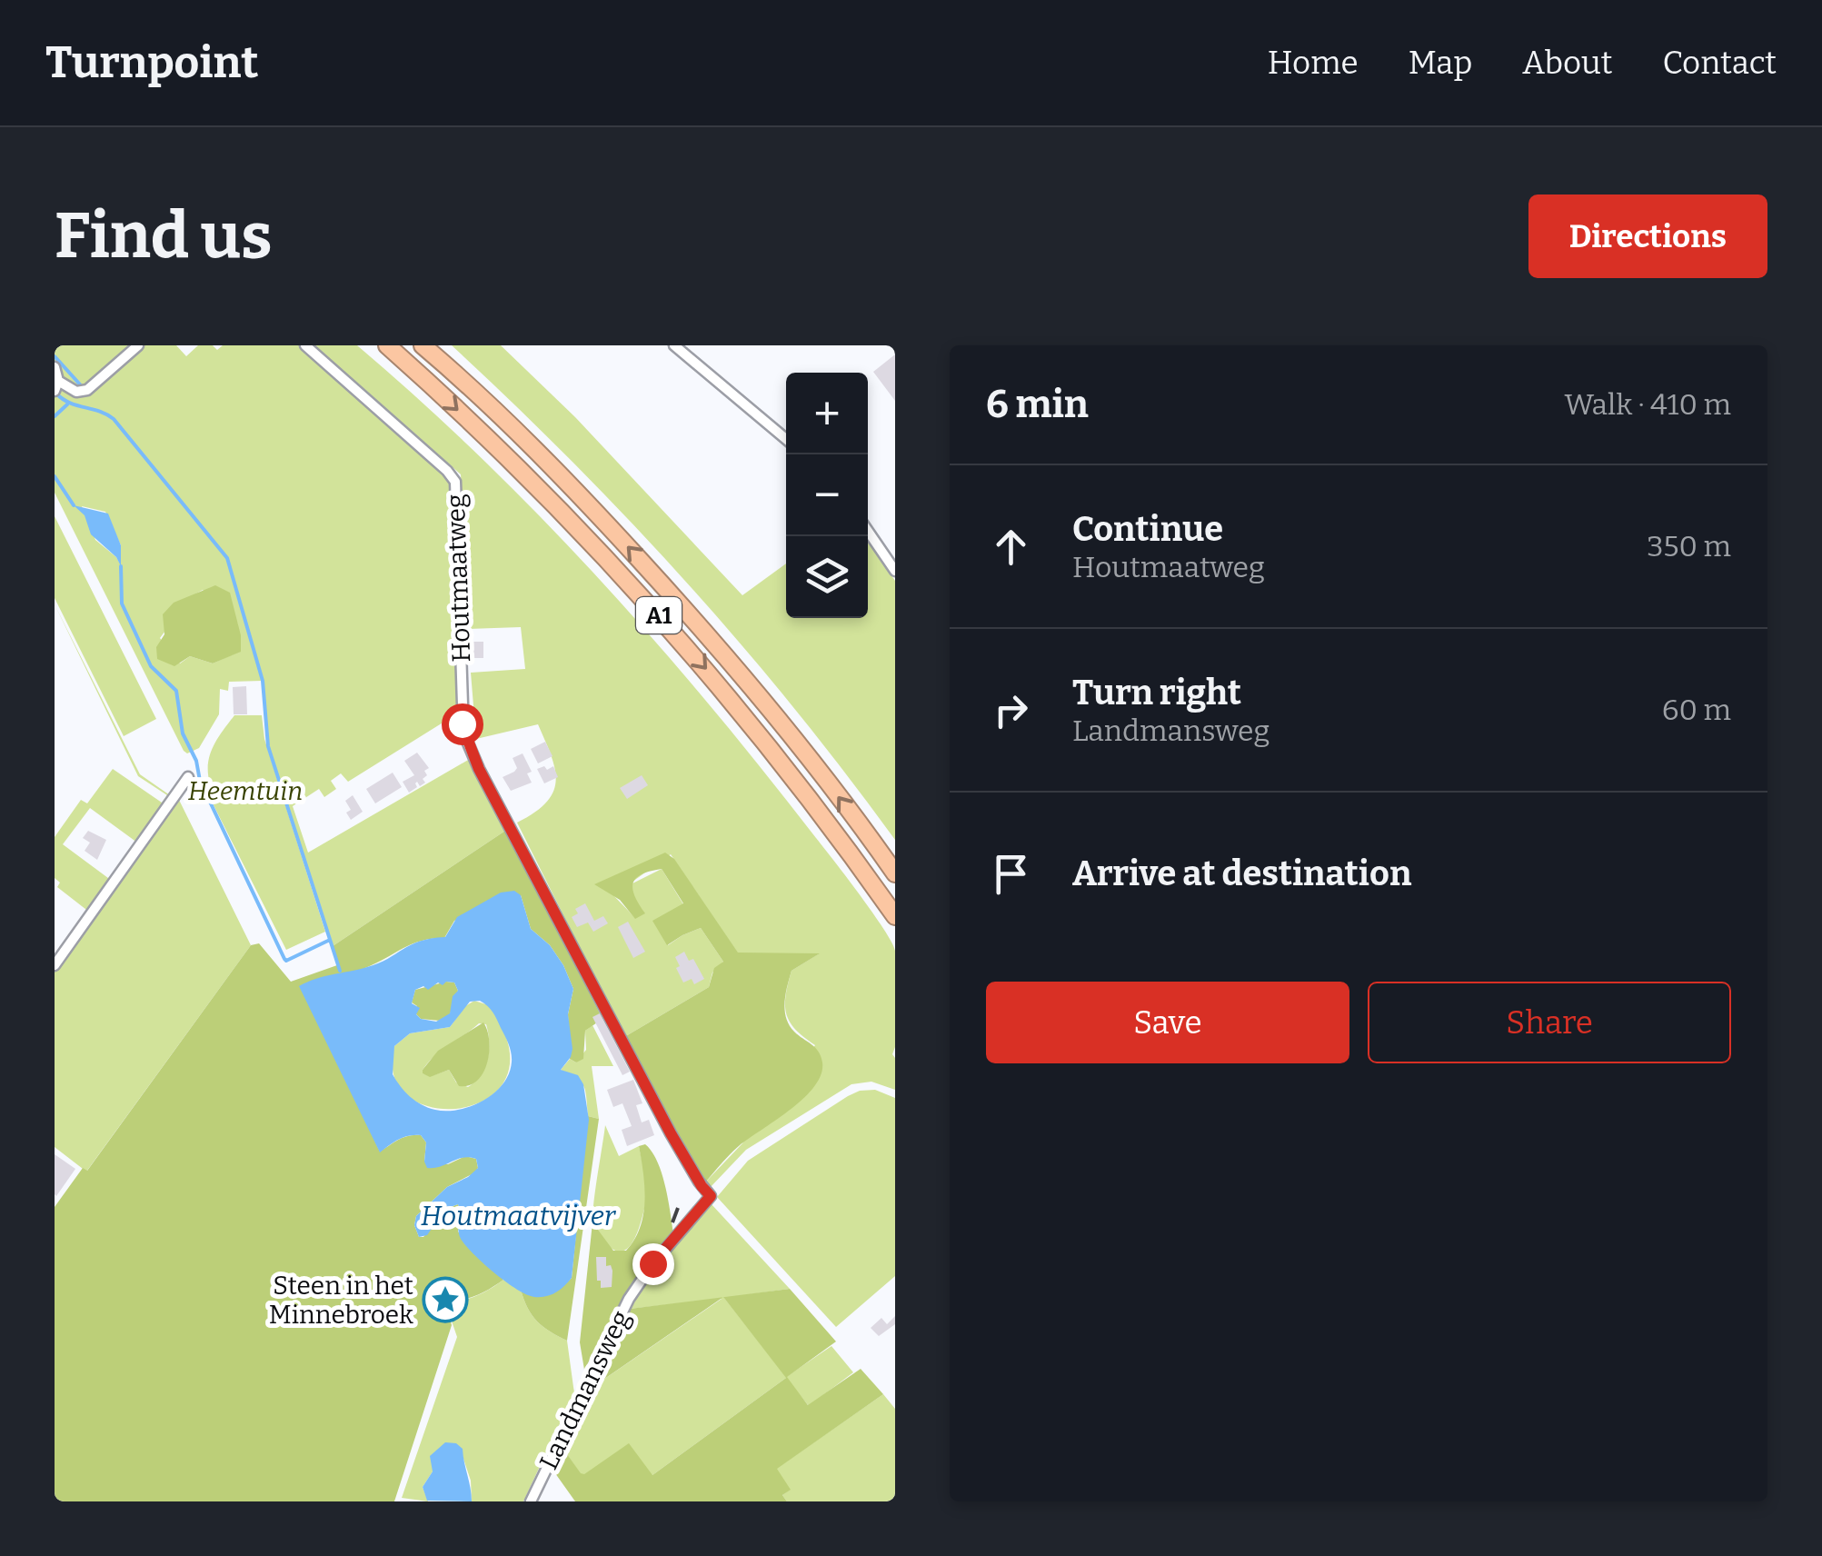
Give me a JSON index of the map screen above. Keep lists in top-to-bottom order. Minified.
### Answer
{"streets":{"highway":["A1"],"street":["Houtmaatweg","Landmansweg"]},"crossings":[["Houtmaatweg","Landmansweg"]],"water":["Houtmaatvijver"],"parks":["Heemtuin"],"places":{"place":["Steen in het Minnebroek"]},"page":{"header":"Turnpoint","nav":["Home","Map","About","Contact"],"buttons":["Directions",["Save","Share"]],"title":"Find us","heading":["6 min","Walk · 410 m"],"map_buttons":["+","−"],"list":[["Continue","Houtmaatweg","350 m"],["Turn right","Landmansweg","60 m"],"Arrive at destination"]}}
